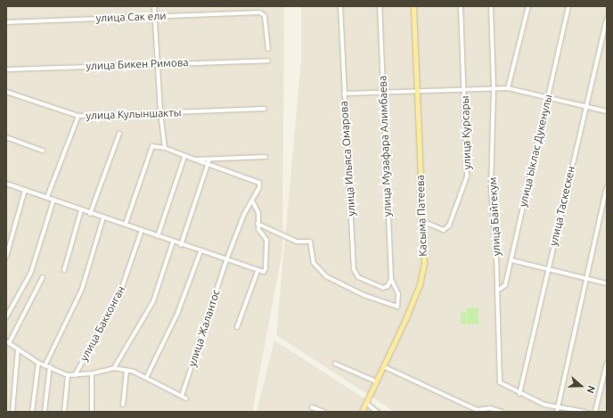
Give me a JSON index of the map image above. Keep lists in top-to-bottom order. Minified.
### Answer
{"streets":{"main road":["Касыма Патеева"],"street":["улица Сак ели","улица Бикен Римова","улица Кулыншакты","улица Курсары","улица Музафара Алимбаева","улица Ыклас Дукенулы","улица Ильяса Омарова","улица Таскескен","улица Байгекум","улица Бакконган","улица Жалантос"]},"crossings":[["улица Курсары","Касыма Патеева"],["улица Музафара Алимбаева","улица Ильяса Омарова"],["улица Ыклас Дукенулы","улица Байгекум"],["улица Таскескен","улица Байгекум"]],"north":"right"}
